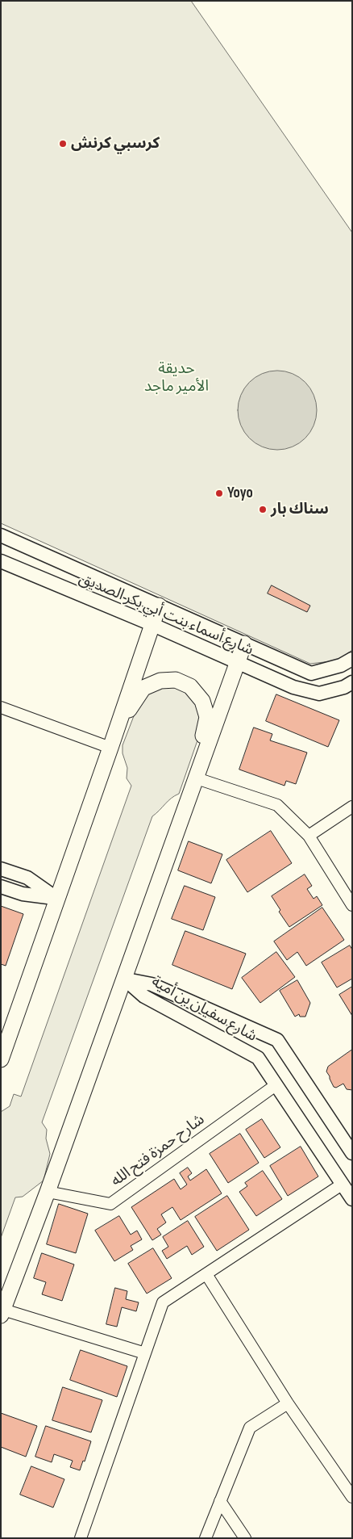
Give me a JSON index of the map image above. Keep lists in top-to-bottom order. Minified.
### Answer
{"streets":{"street":["شارع أسماء بنت أبي بكر الصديق","شارع سفيان بن أمية","شارح حمزة فتح الله"]},"crossings":[["شارع سفيان بن أمية","شارح حمزة فتح الله"]],"parks":["حديقة الأمير ماجد"],"places":["كرسبي كرنش","Yoyo","سناك بار"]}
